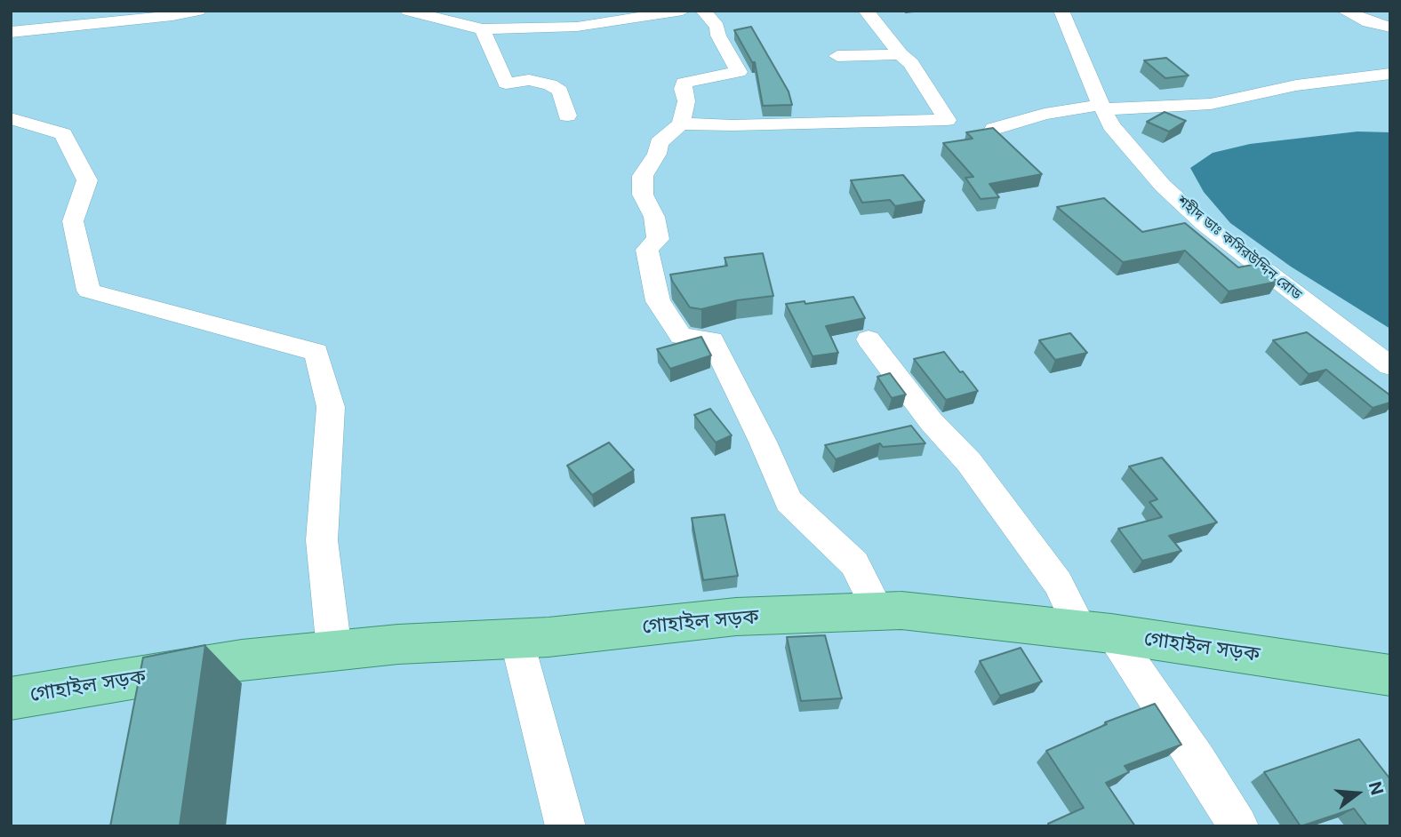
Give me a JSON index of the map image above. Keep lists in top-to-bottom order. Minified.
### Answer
{"streets":{"main road":["গোহাইল সড়ক"],"street":["শহীদ ডাঃ কসিরউদ্দিন রোড"]},"north":"right"}
